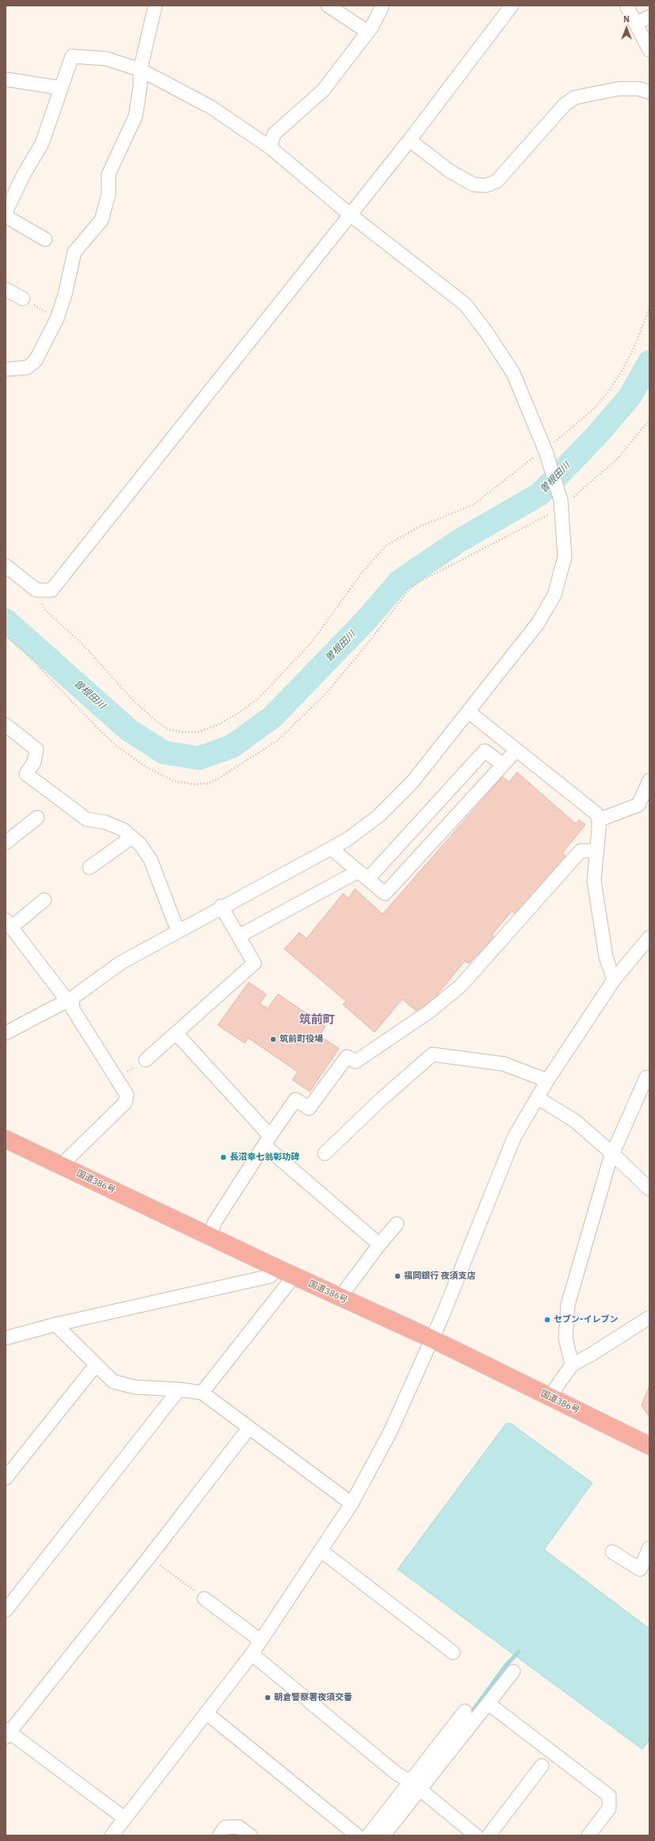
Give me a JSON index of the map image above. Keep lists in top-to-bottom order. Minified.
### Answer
{"streets":{"highway":["国道386号"]},"districts":["筑前町"],"water":["曽根田川"],"places":["筑前町役場","長沼幸七翁彰功碑","福岡銀行 夜須支店","セブン-イレブン","朝倉警察署夜須交番"],"north":"top"}
